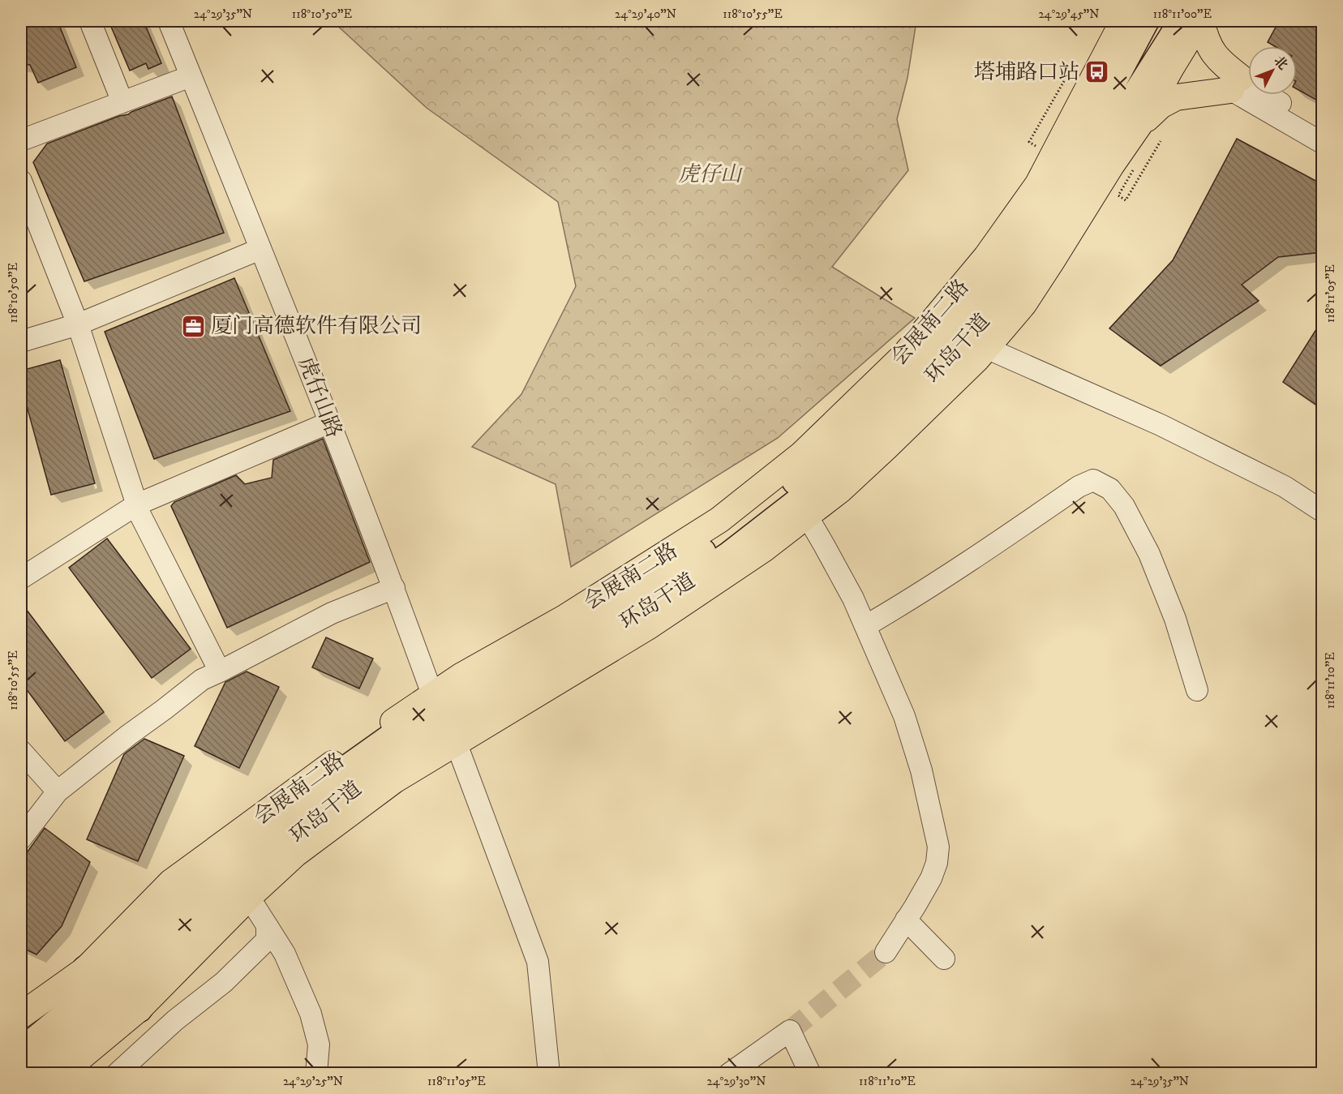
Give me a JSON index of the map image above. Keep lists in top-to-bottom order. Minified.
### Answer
{"streets":{"highway":["环岛干道"],"main road":["会展南二路"],"street":["虎仔山路"]},"crossings":[["会展南二路","虎仔山路"]],"parks":["虎仔山"],"places":{"bus stop":["塔埔路口站"],"office":["厦门高德软件有限公司"]},"north":"top right","coordinates":["24°29'35\"N","118°10'50\"E","24°29'40\"N","118°10'55\"E","24°29'45\"N","118°11'00\"E","118°11'05\"E","118°11'10\"E","24°29'25\"N","24°29'30\"N"]}
